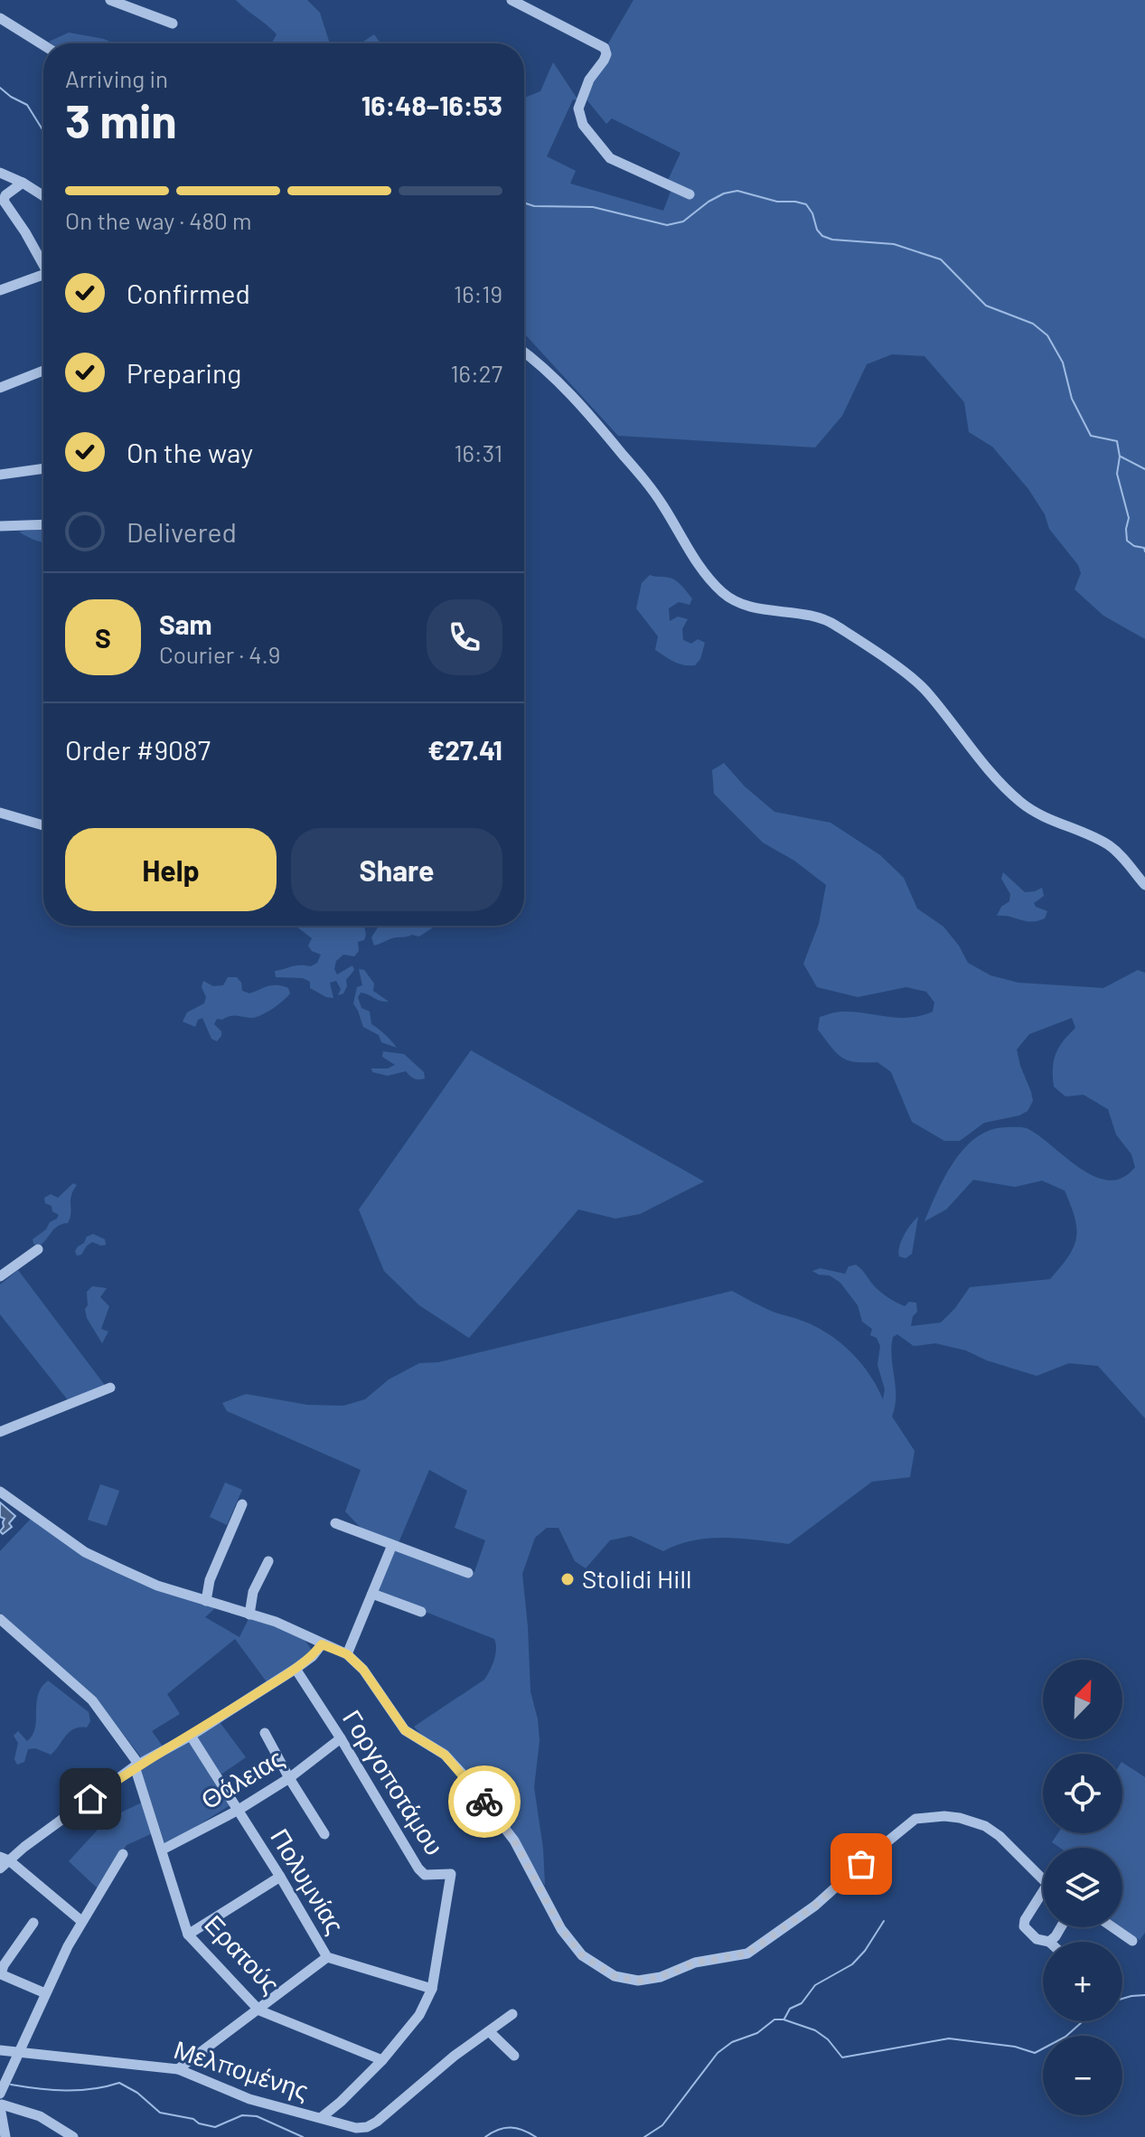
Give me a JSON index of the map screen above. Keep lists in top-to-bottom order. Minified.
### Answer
{"streets":{"street":["Θάλειας","Γοργοποτάμου","Πολυμνίας","Ερατούς","Μελπομένης"]},"crossings":[["Θάλειας","Γοργοποτάμου"],["Θάλειας","Πολυμνίας"],["Θάλειας","Ερατούς"],["Γοργοποτάμου","Πολυμνίας"],["Γοργοποτάμου","Ερατούς"],["Γοργοποτάμου","Μελπομένης"]],"places":["Stolidi Hill"],"north":"top right","page":{"heading":["3 min","Arriving in","16:48–16:53"],"panel":["Sam","Courier · 4.9","Order #9087","€27.41"],"bar":"On the way · 480 m","list":[["Confirmed","16:19"],["Preparing","16:27"],["On the way","16:31"],"Delivered"],"round":"S","buttons":["Help","Share"],"map_buttons":["+","−"]}}
